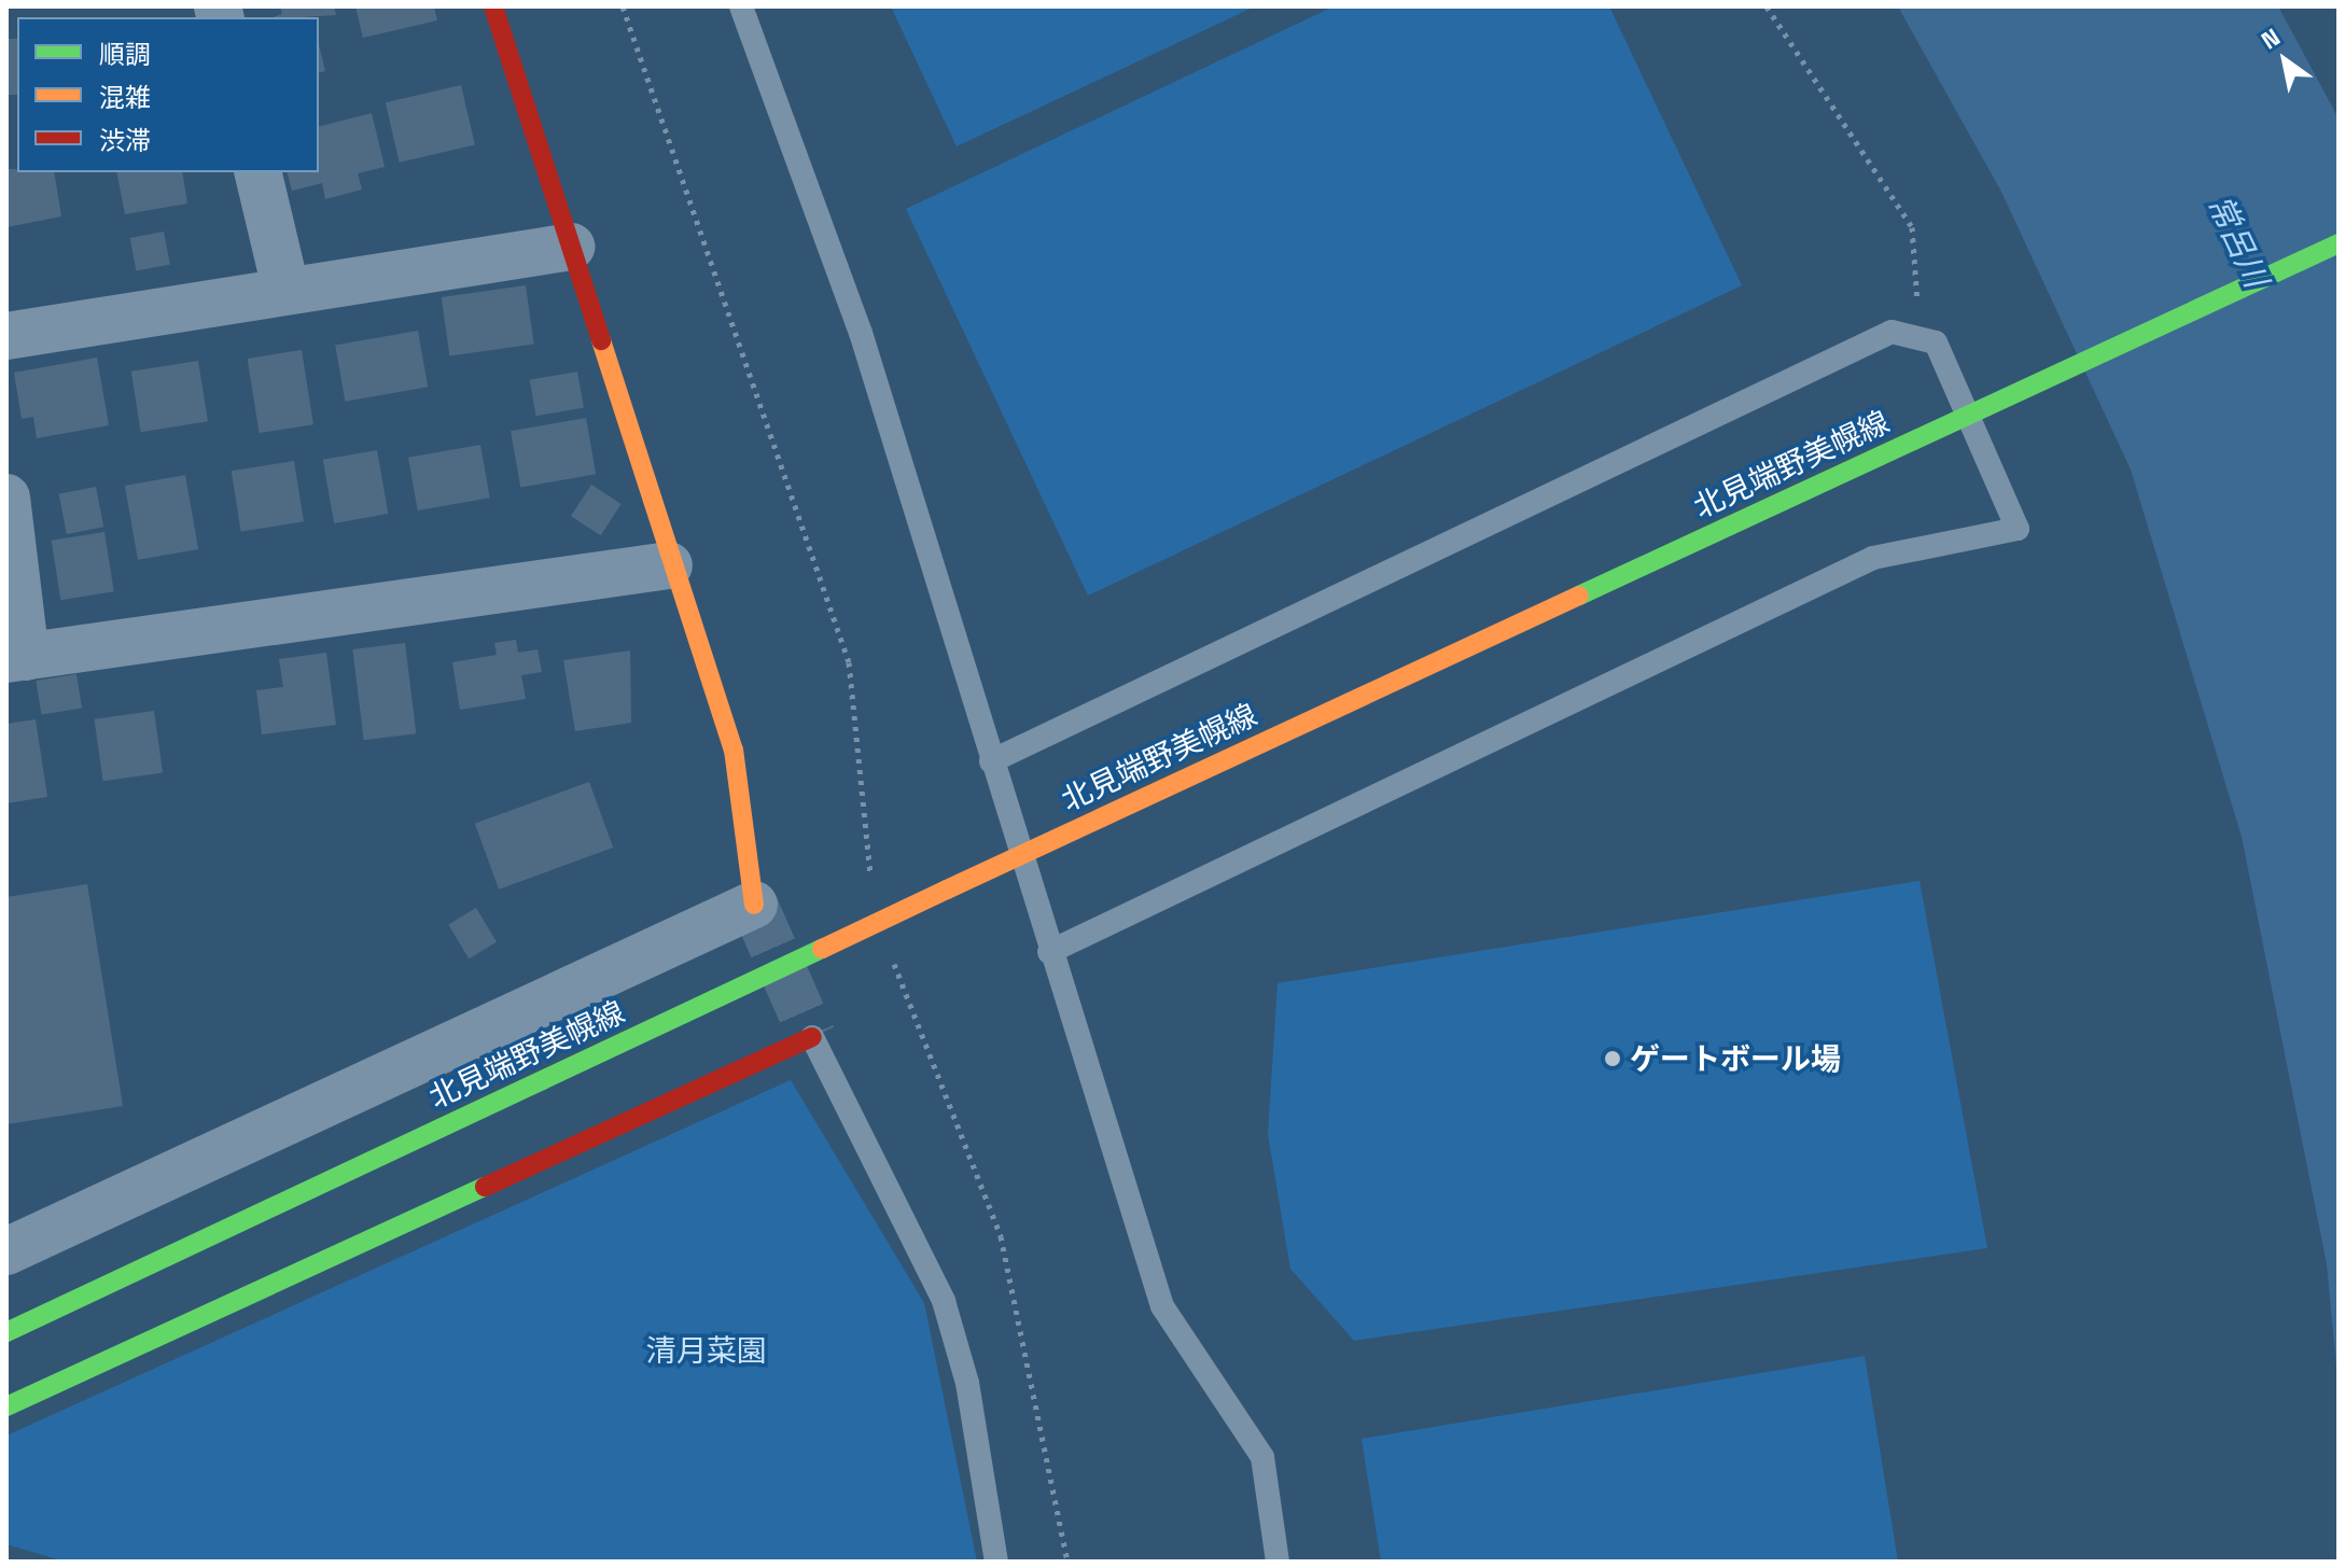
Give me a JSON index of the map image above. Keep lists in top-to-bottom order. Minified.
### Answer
{"streets":{"main road":["北見端野美幌線"]},"water":["常呂川"],"parks":["清月菜園"],"places":["ゲートボール場"],"legend":["順調","混雑","渋滞"],"north":"top left"}
